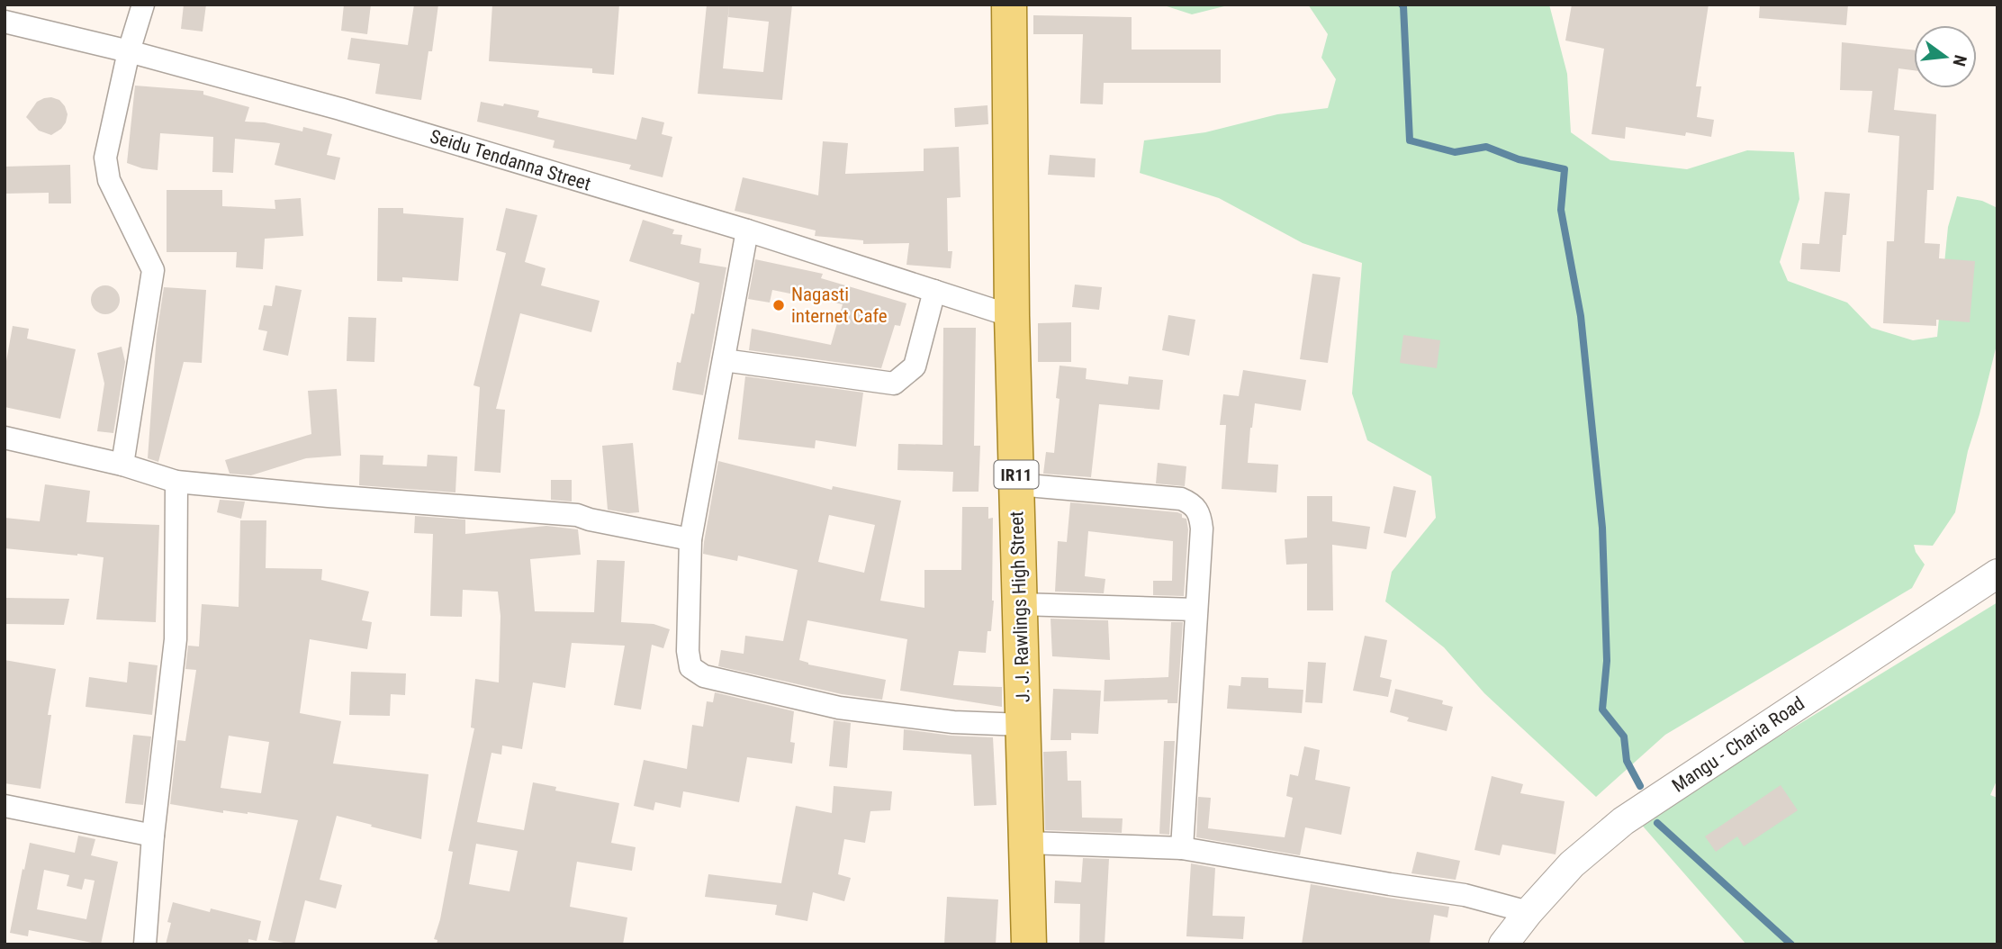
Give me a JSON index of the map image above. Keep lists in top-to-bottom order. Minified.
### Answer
{"streets":{"main road":["IR11","J. J. Rawlings High Street"],"street":["Seidu Tendanna Street","Mangu - Charia Road"]},"crossings":[["Seidu Tendanna Street","J. J. Rawlings High Street"]],"places":["Nagasti internet Cafe"],"north":"right"}
